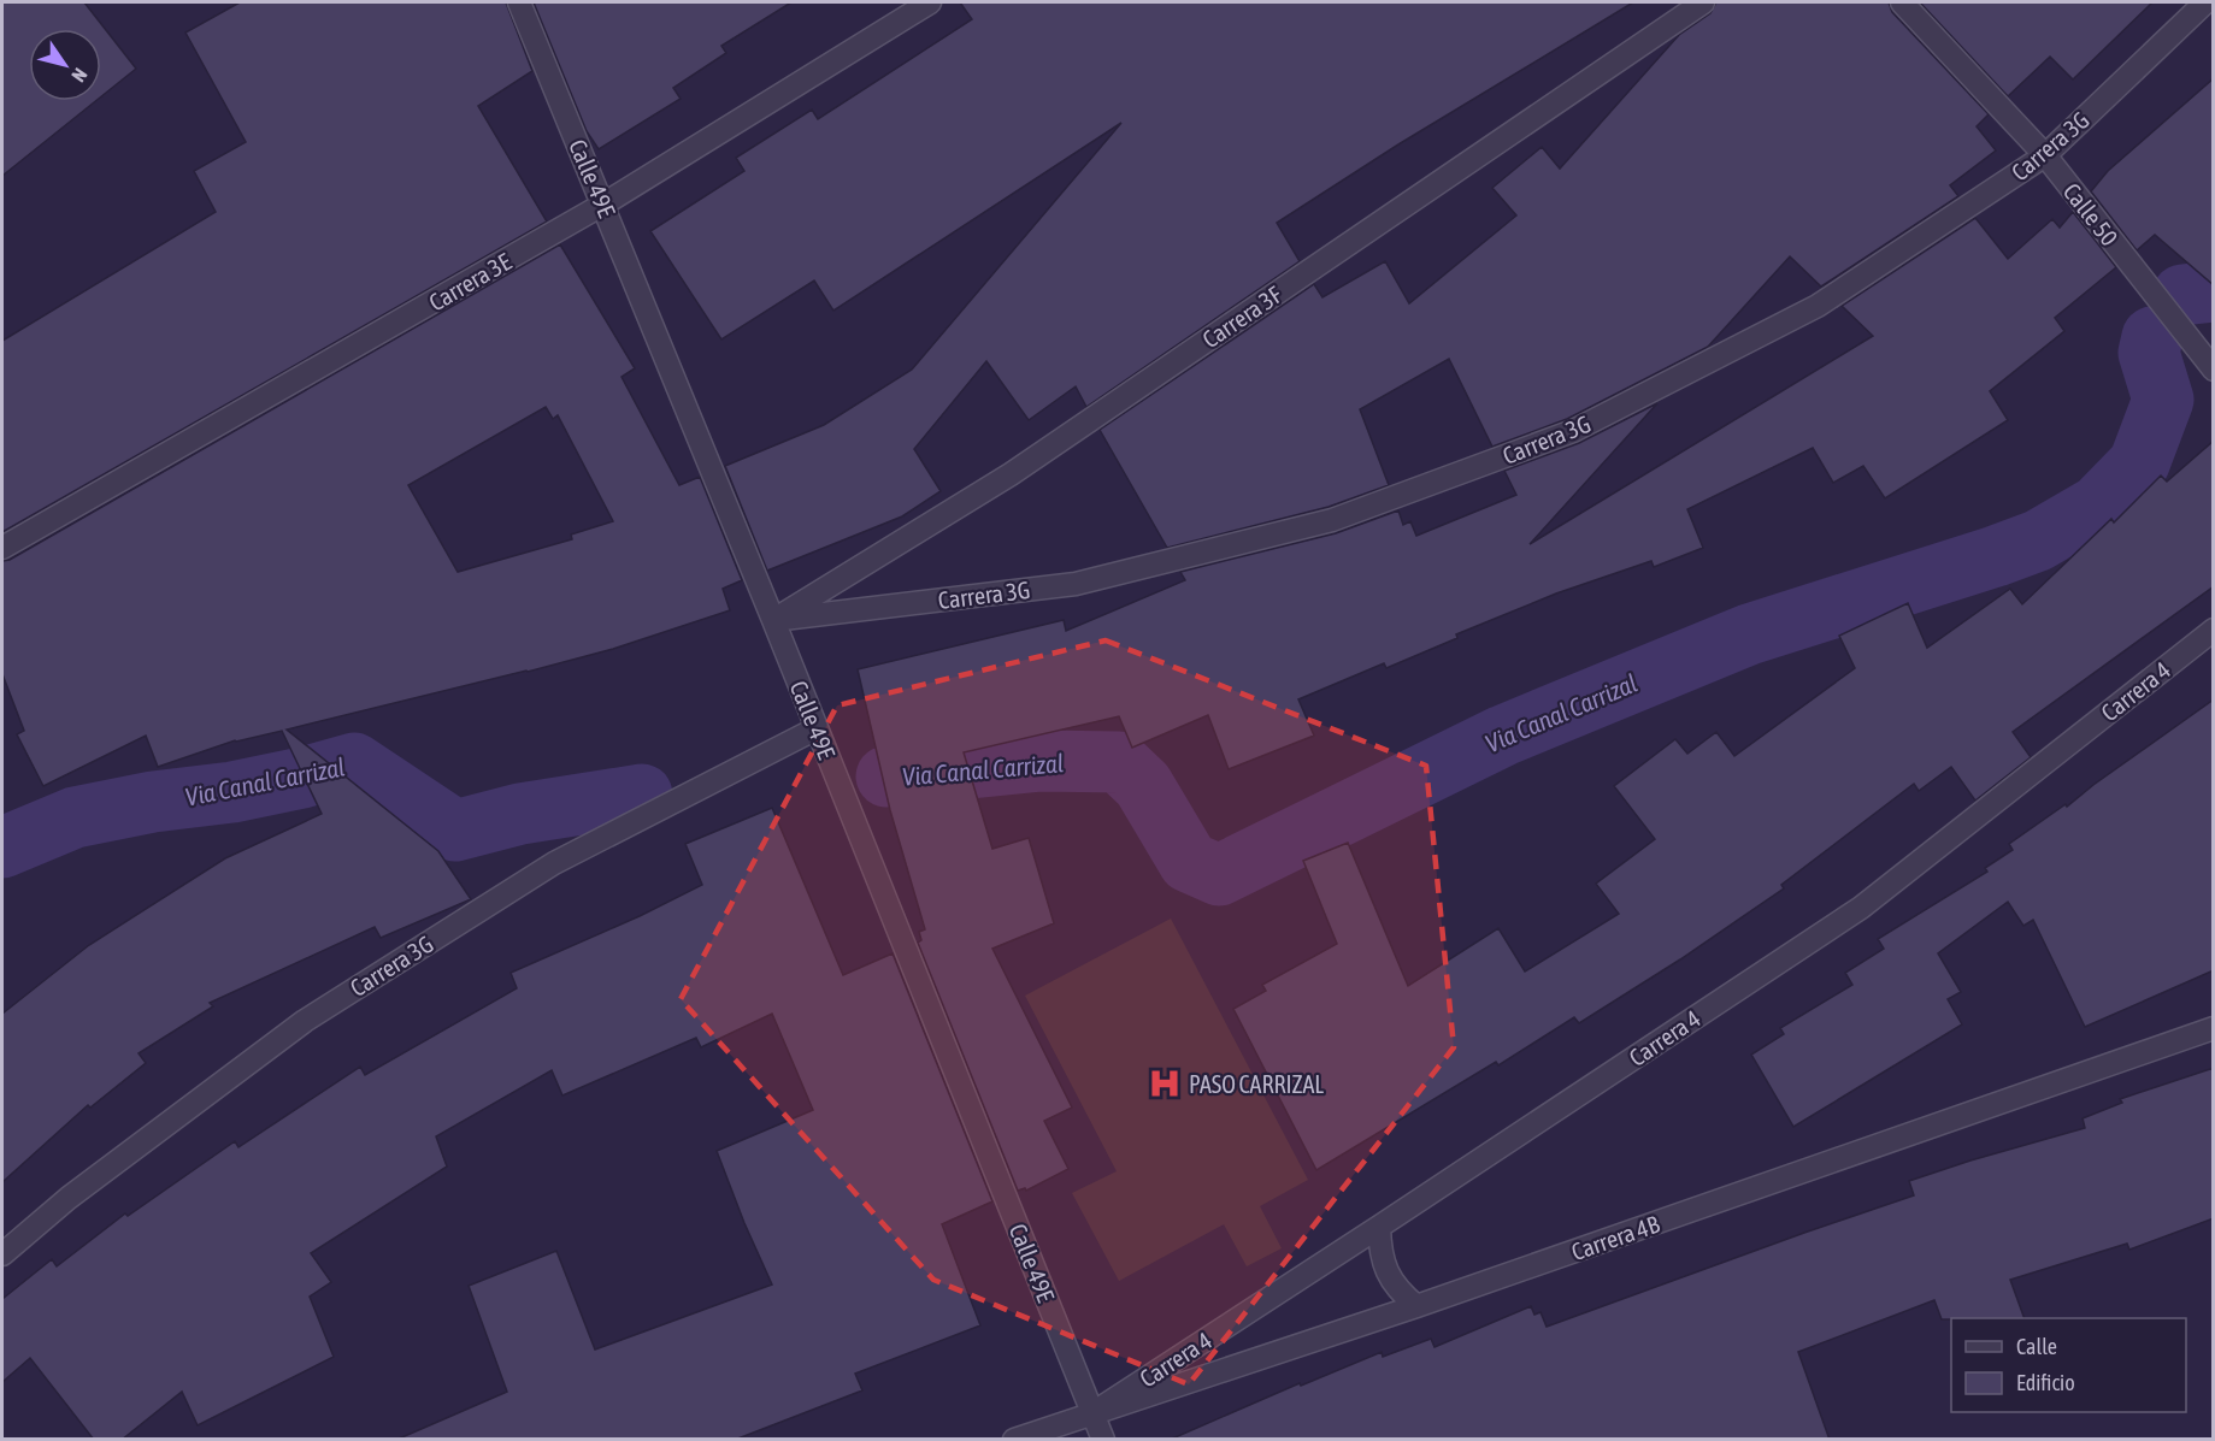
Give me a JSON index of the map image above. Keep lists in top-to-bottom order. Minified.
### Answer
{"streets":{"street":["Carrera 3G","Calle 49E","Calle 50","Carrera 3E","Carrera 3F","Carrera 4","Carrera 4B"]},"crossings":[["Carrera 3G","Calle 49E"],["Carrera 3G","Calle 50"],["Carrera 3G","Carrera 3F"],["Calle 49E","Carrera 3E"],["Calle 49E","Carrera 3F"],["Calle 49E","Carrera 4"],["Calle 49E","Carrera 4B"],["Carrera 4","Carrera 4B"]],"water":["Via Canal Carrizal"],"places":{"hospital":["PASO CARRIZAL"]},"legend":["Calle","Edificio"],"north":"bottom right"}
